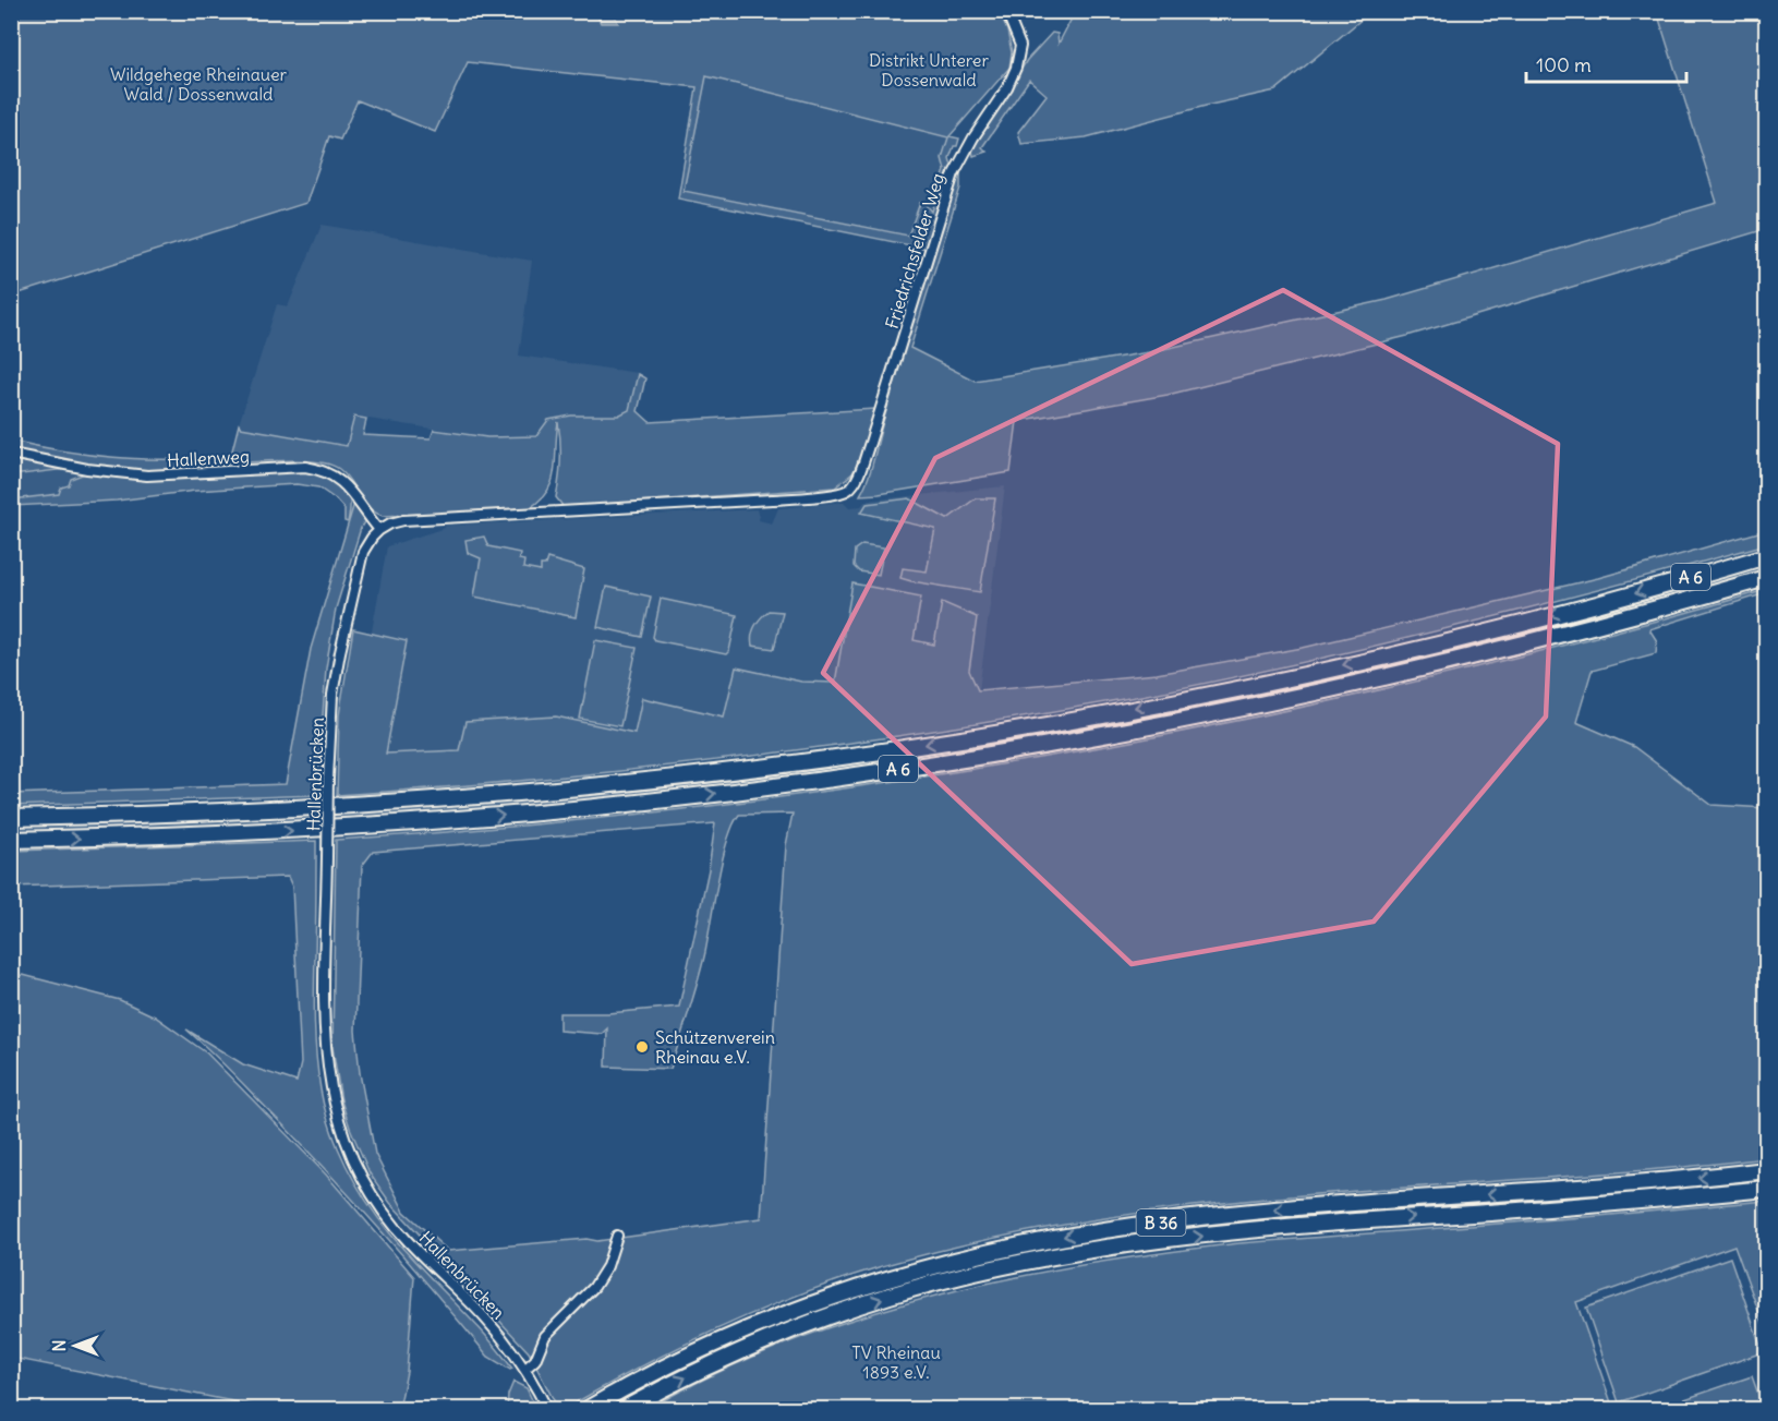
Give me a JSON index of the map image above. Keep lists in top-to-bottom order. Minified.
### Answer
{"streets":{"highway":["A 6","B 36"],"street":["Friedrichsfelder Weg","Hallenweg","Hallenbrücken"]},"crossings":[["Friedrichsfelder Weg","Hallenweg"],["Friedrichsfelder Weg","Hallenbrücken"],["Hallenweg","Hallenbrücken"]],"parks":["Distrikt Unterer Dossenwald","Wildgehege Rheinauer Wald / Dossenwald","TV Rheinau 1893 e.V."],"places":["Schützenverein Rheinau e.V."],"scale_bar":"100 m","north":"left"}
